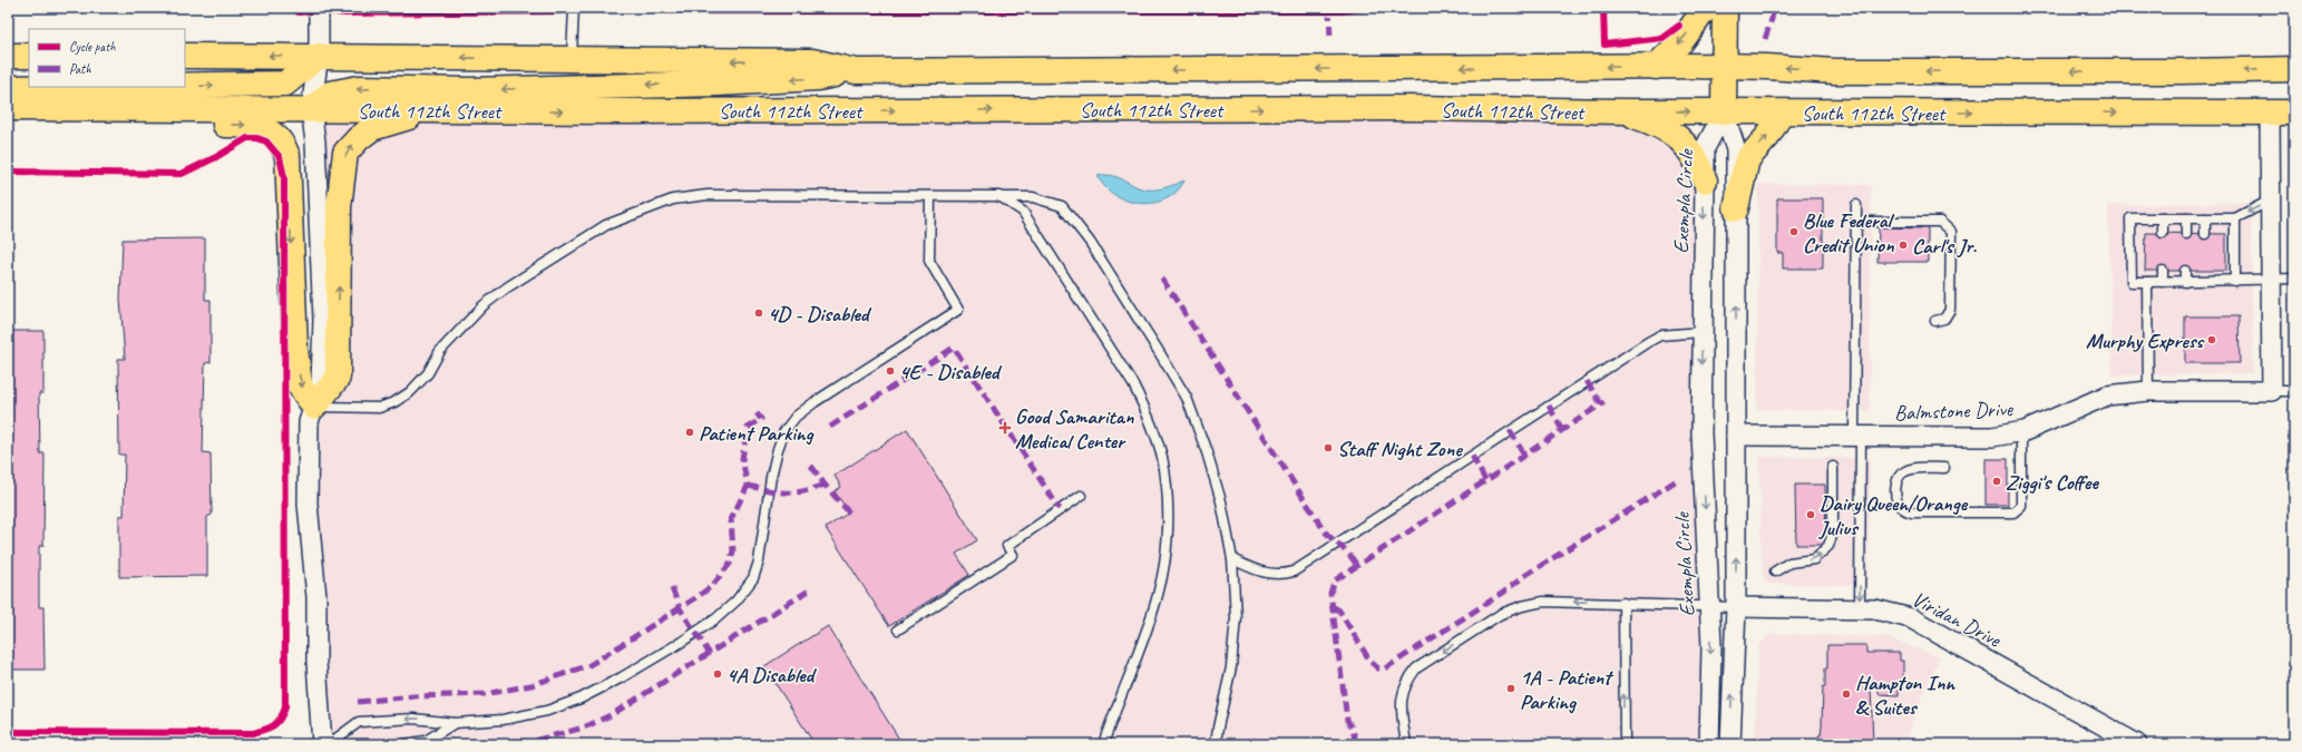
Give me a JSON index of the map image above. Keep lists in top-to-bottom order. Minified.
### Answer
{"streets":{"main road":["South 112th Street"],"street":["Exempla Circle","Balmstone Drive","Viridan Drive"]},"crossings":[["South 112th Street","Exempla Circle"]],"places":{"other":["Blue Federal Credit Union","Carl's Jr.","4D - Disabled","Murphy Express","4E - Disabled","Patient Parking","Staff Night Zone","Ziggi's Coffee","Dairy Queen/Orange Julius","4A Disabled","1A - Patient Parking","Hampton Inn & Suites"],"health":["Good Samaritan Medical Center"]},"legend":["Cycle path","Path"]}
